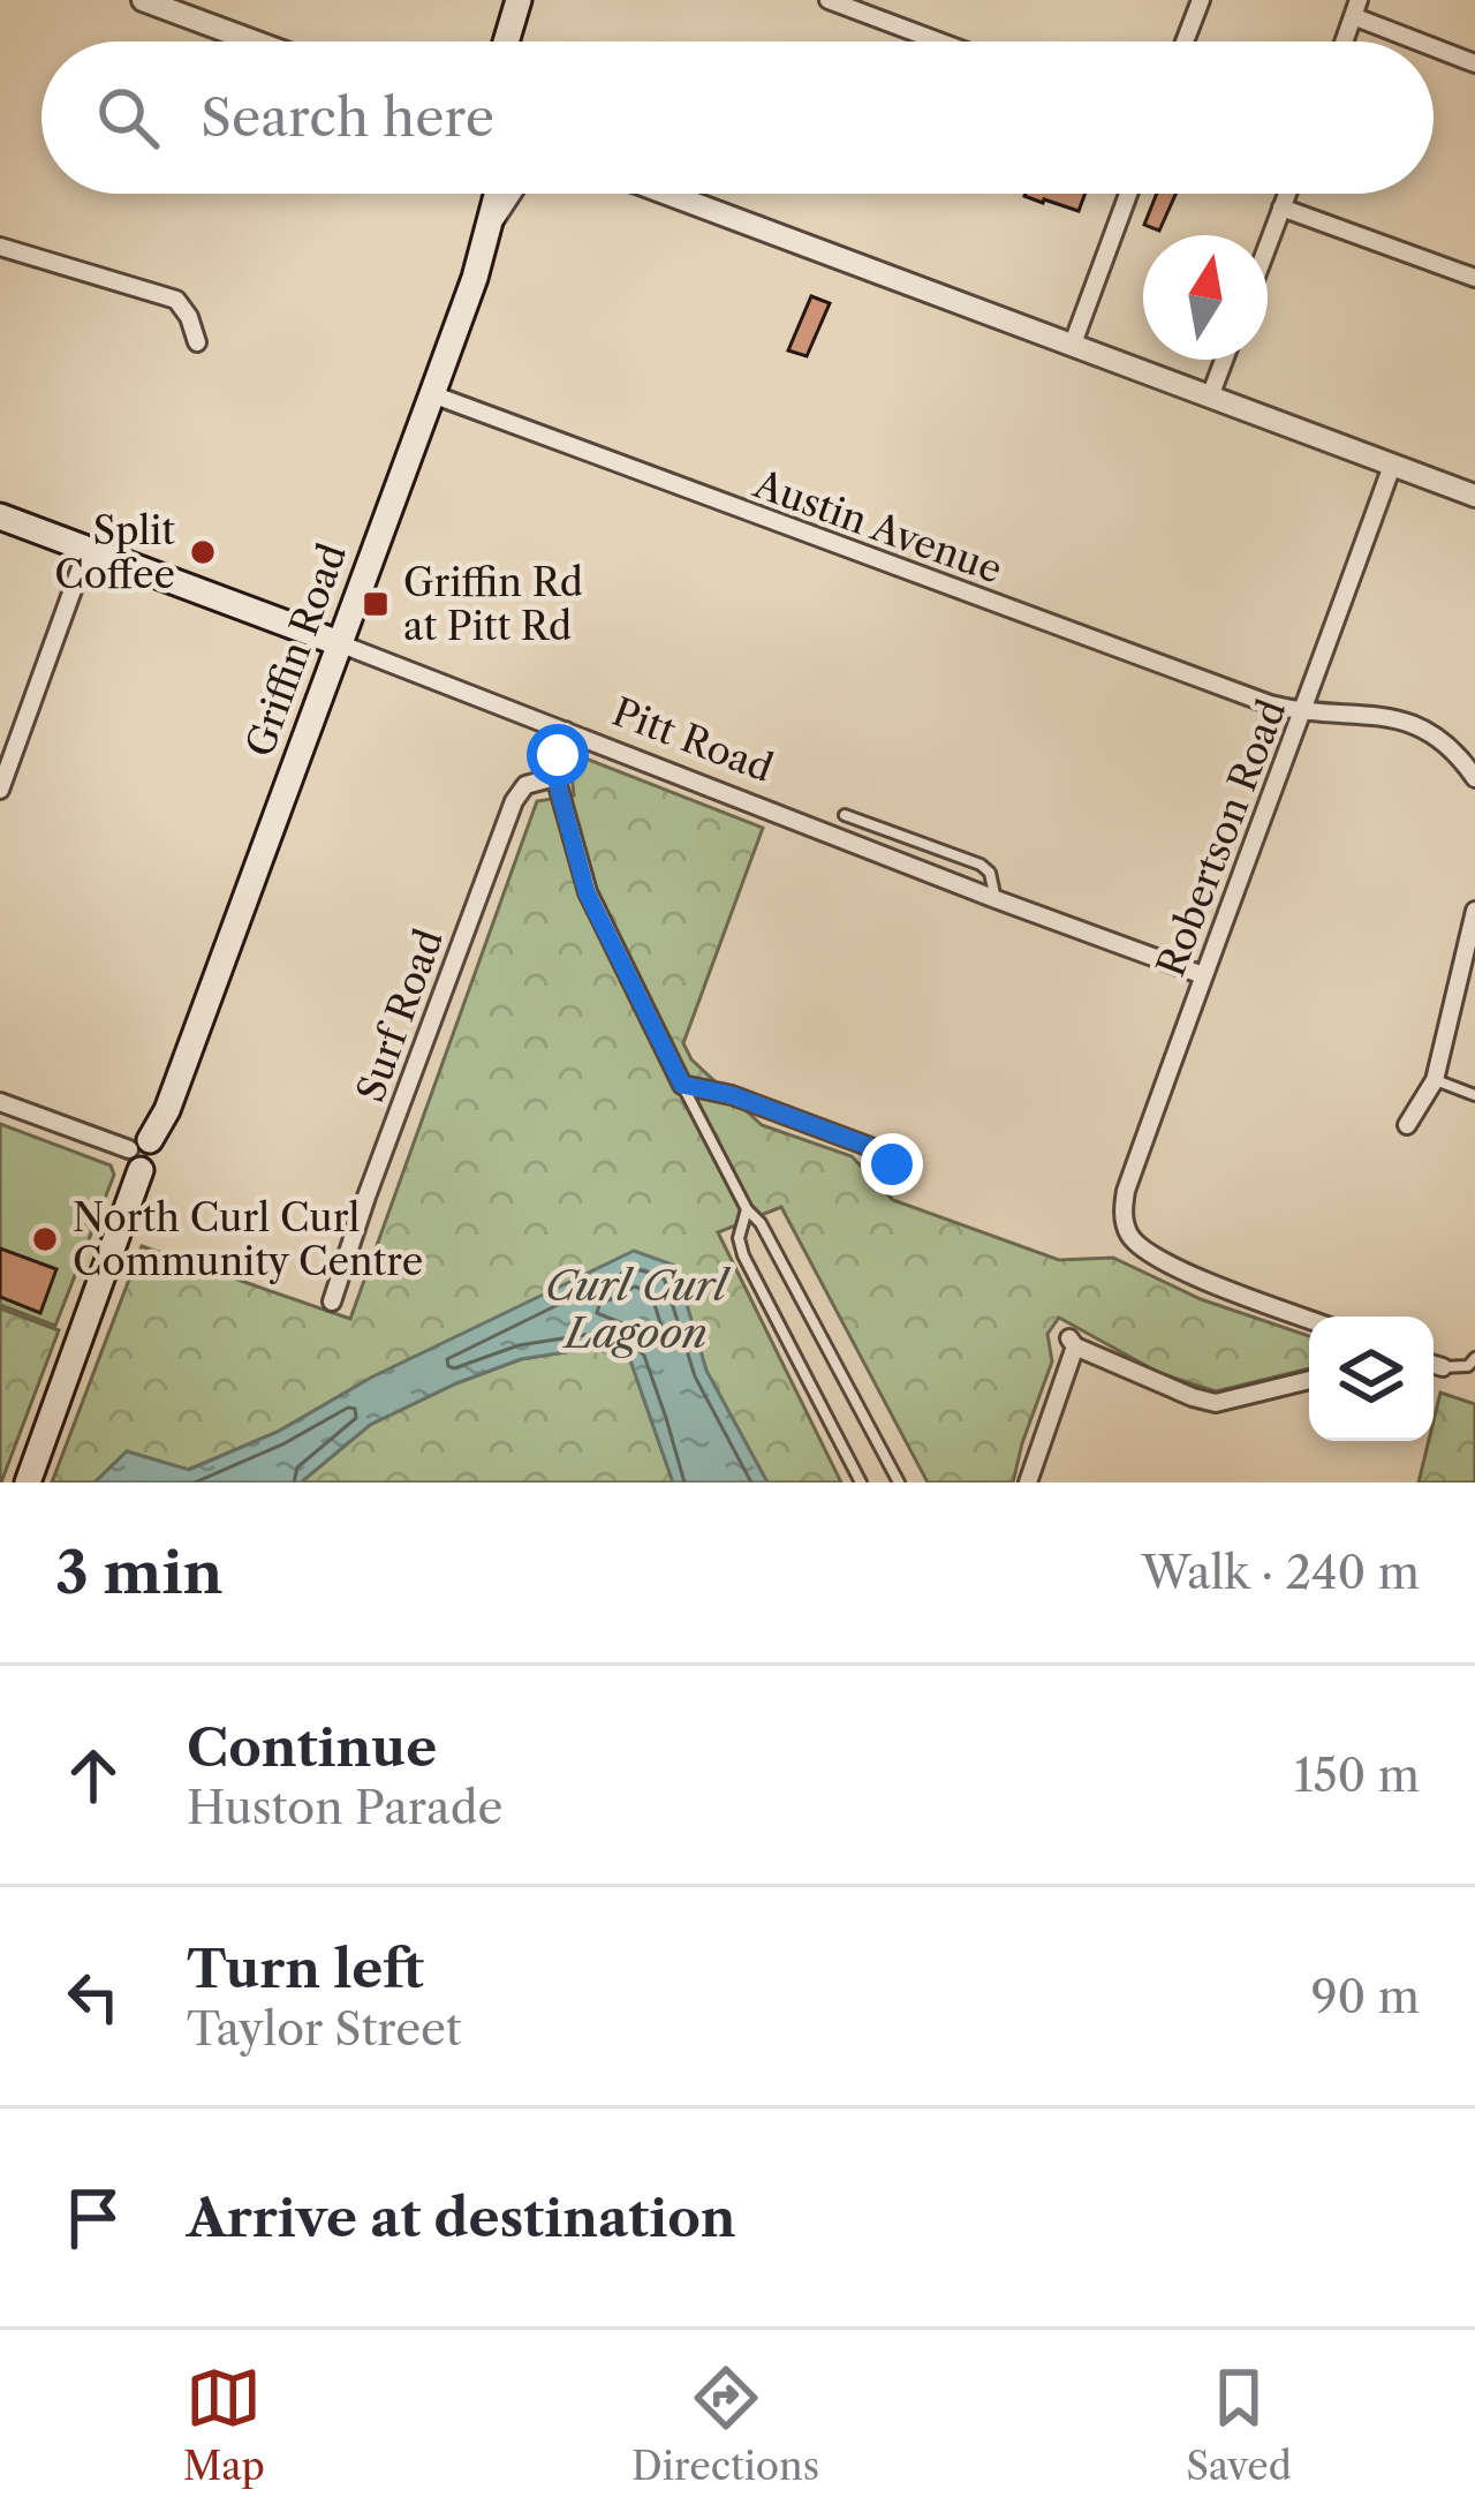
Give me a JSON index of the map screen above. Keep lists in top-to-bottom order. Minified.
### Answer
{"streets":{"main road":["Griffin Road","Pitt Road"],"street":["Austin Avenue","Robertson Road","Surf Road"]},"crossings":[["Austin Avenue","Griffin Road"],["Austin Avenue","Robertson Road"],["Griffin Road","Pitt Road"],["Pitt Road","Robertson Road"]],"water":["Curl Curl Lagoon"],"places":{"other":["Split Coffee","North Curl Curl Community Centre"],"transit":["Griffin Rd at Pitt Rd"]},"north":"top","page":{"search":"Search here","heading":["3 min","Walk · 240 m"],"list":[["Continue","Huston Parade","150 m"],["Turn left","Taylor Street","90 m"],"Arrive at destination"],"nav":["Map","Directions","Saved"]}}
